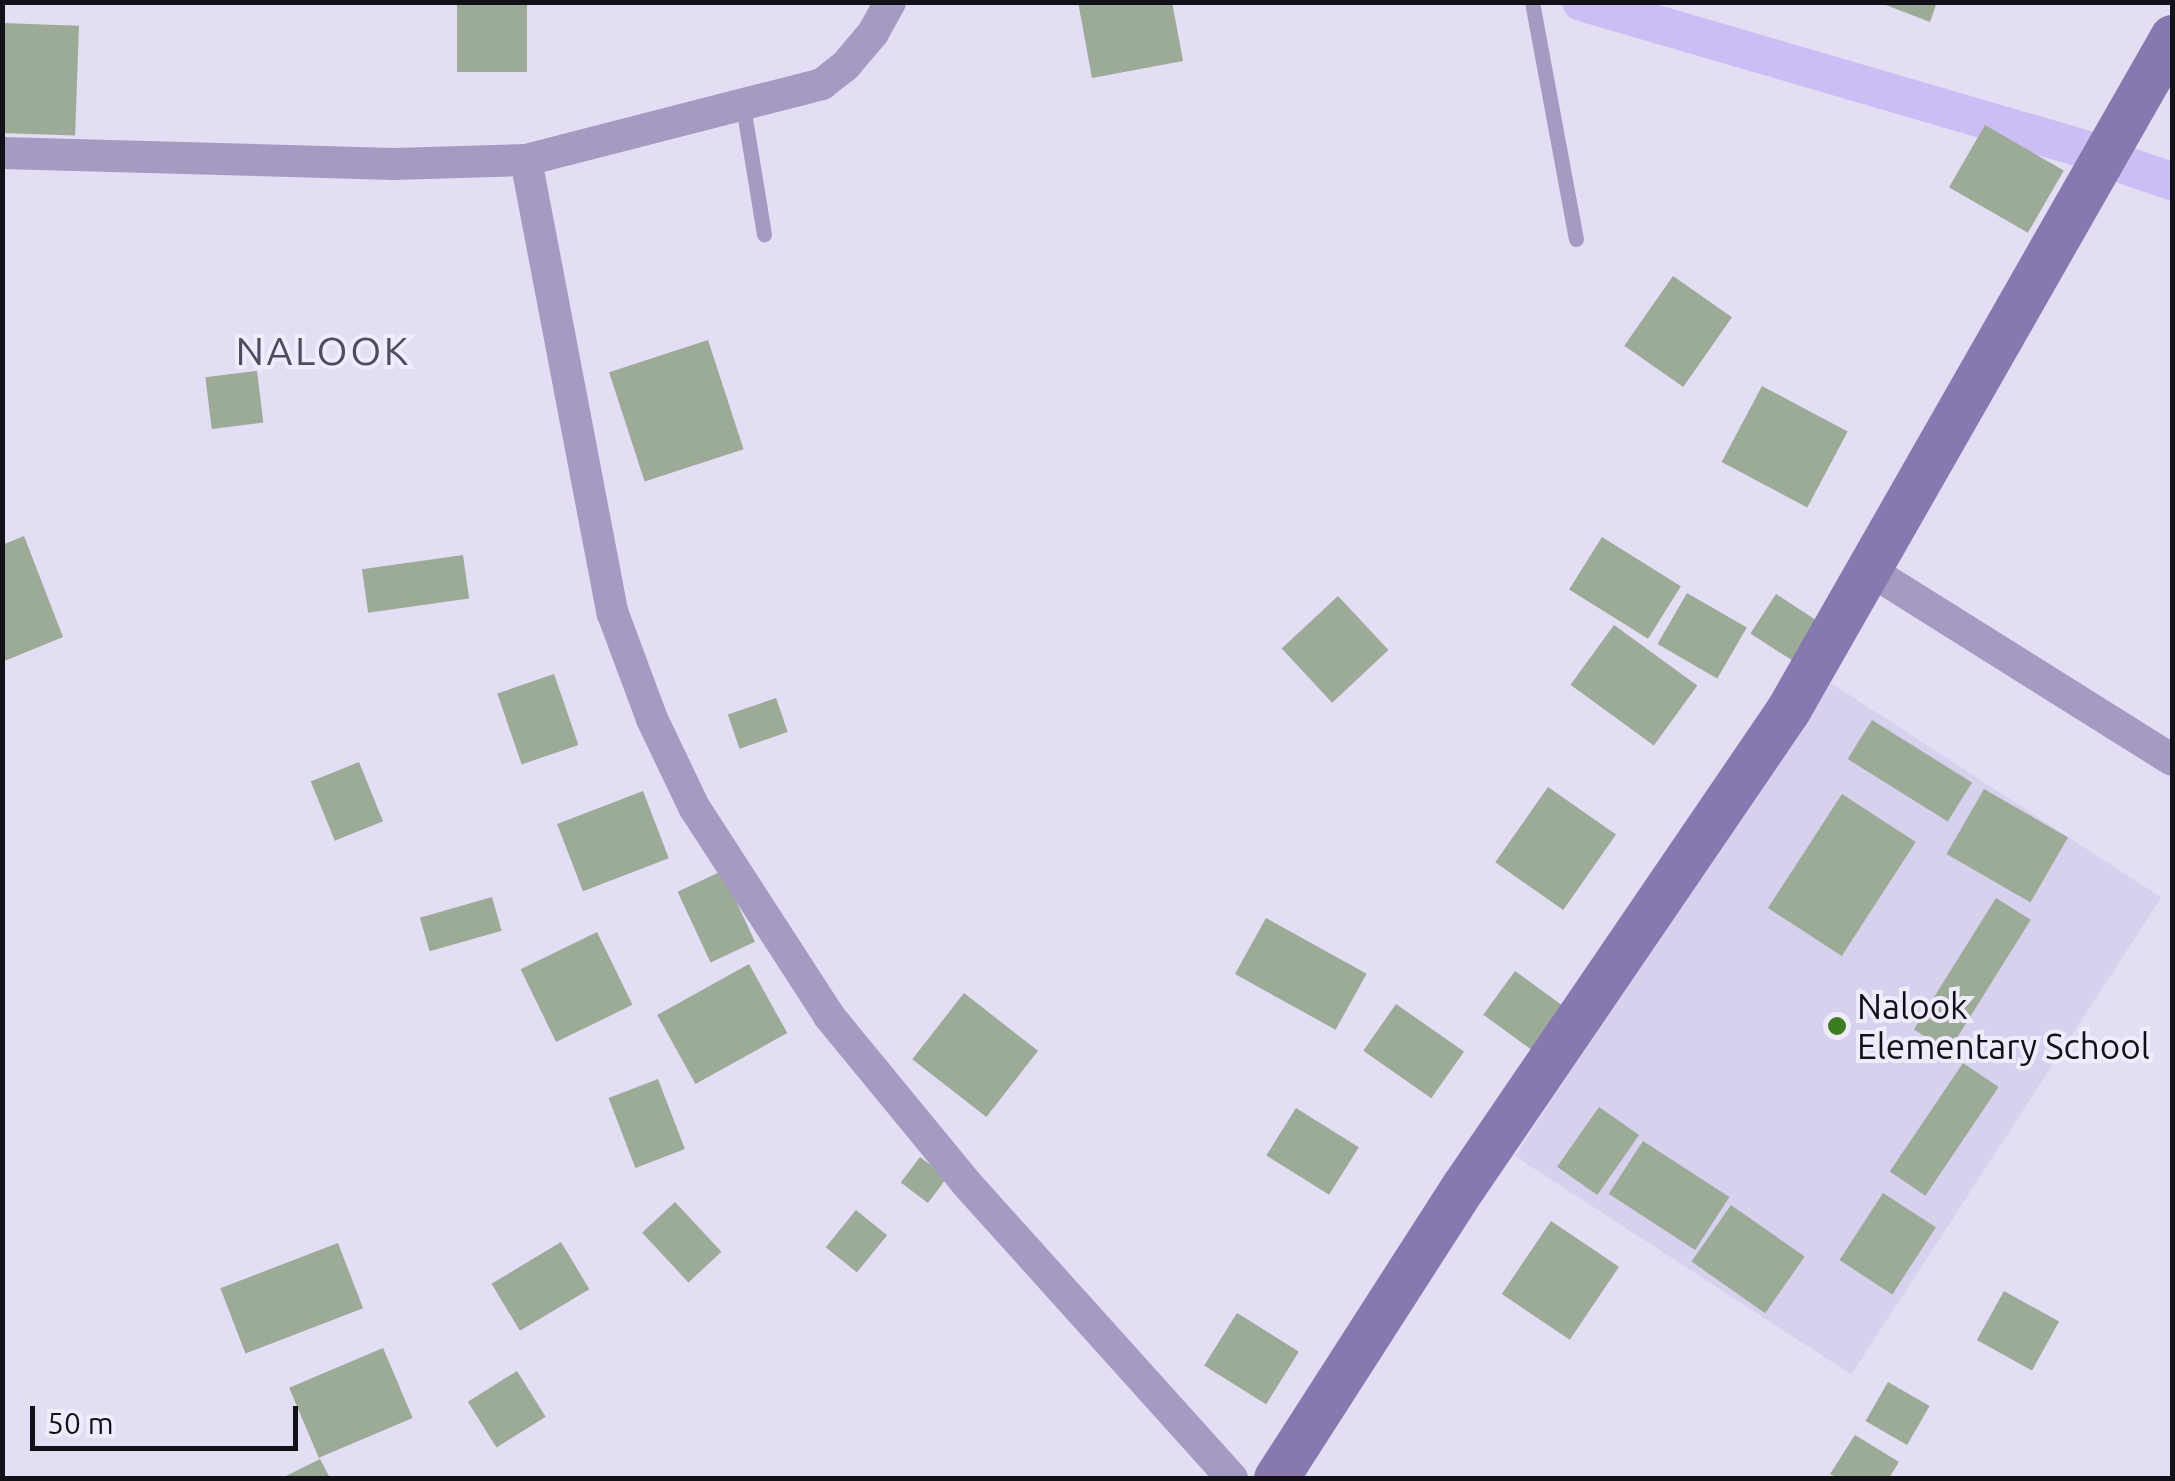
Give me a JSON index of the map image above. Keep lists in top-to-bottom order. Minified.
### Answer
{"districts":["NALOOK"],"places":["Nalook Elementary School"],"scale_bar":"50 m"}
